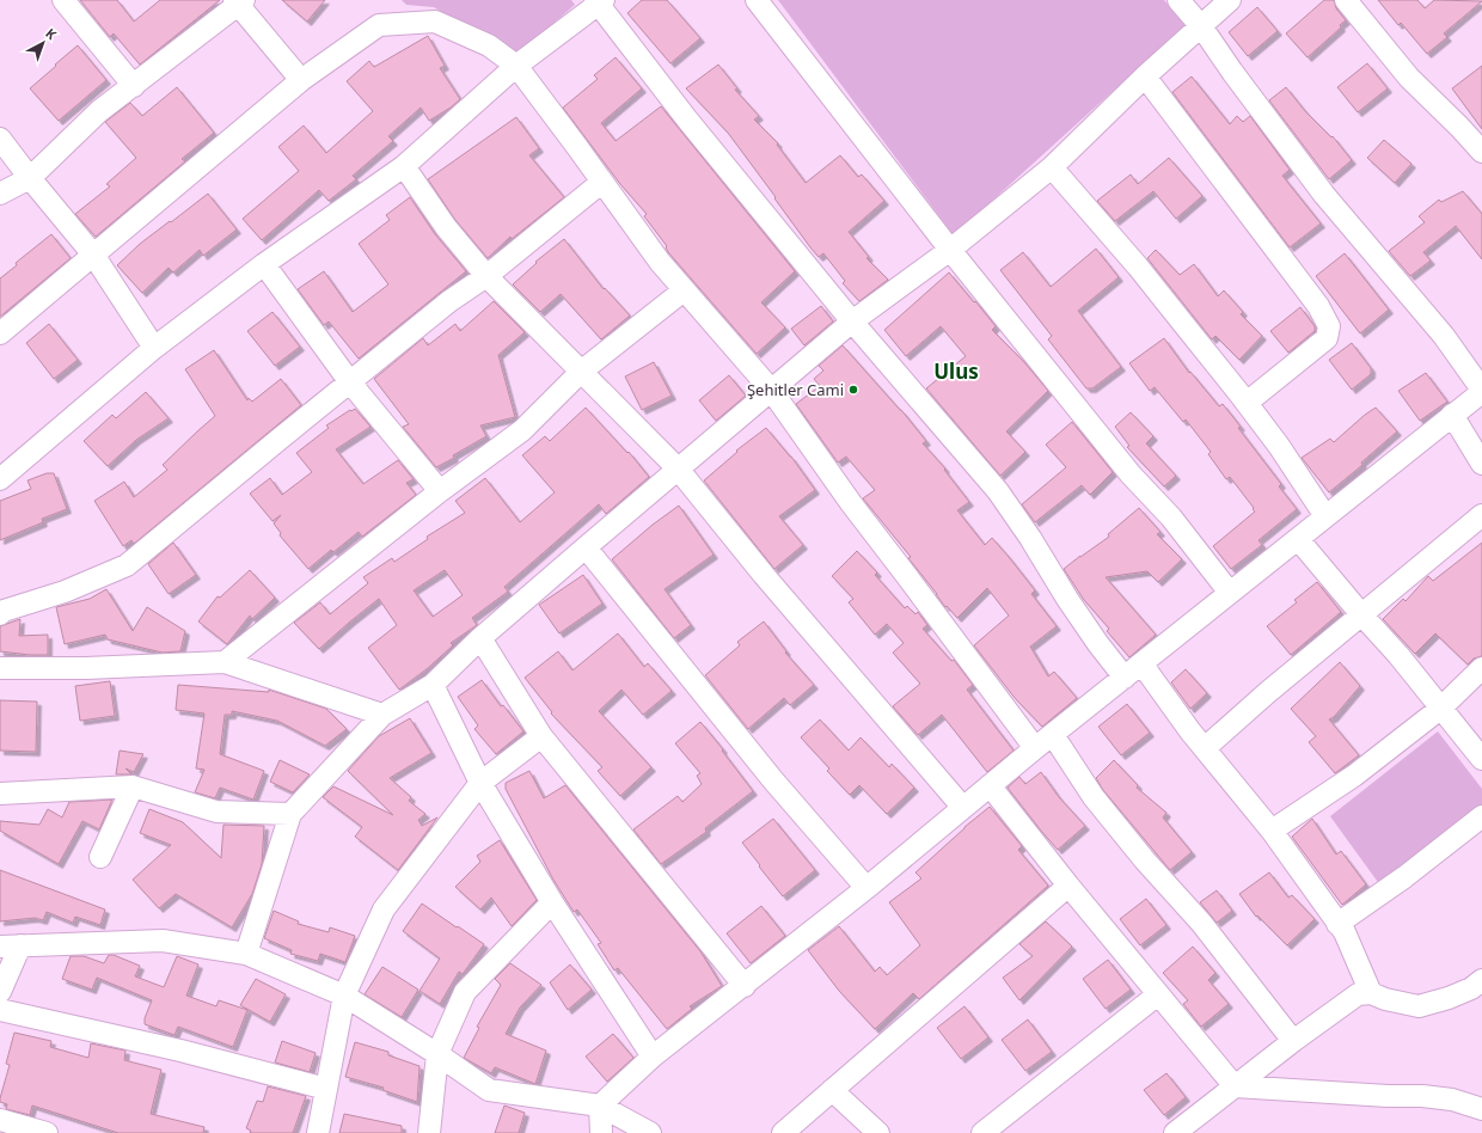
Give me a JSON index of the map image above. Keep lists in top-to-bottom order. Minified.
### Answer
{"districts":["Ulus"],"places":["Şehitler Cami"],"north":"top right"}
